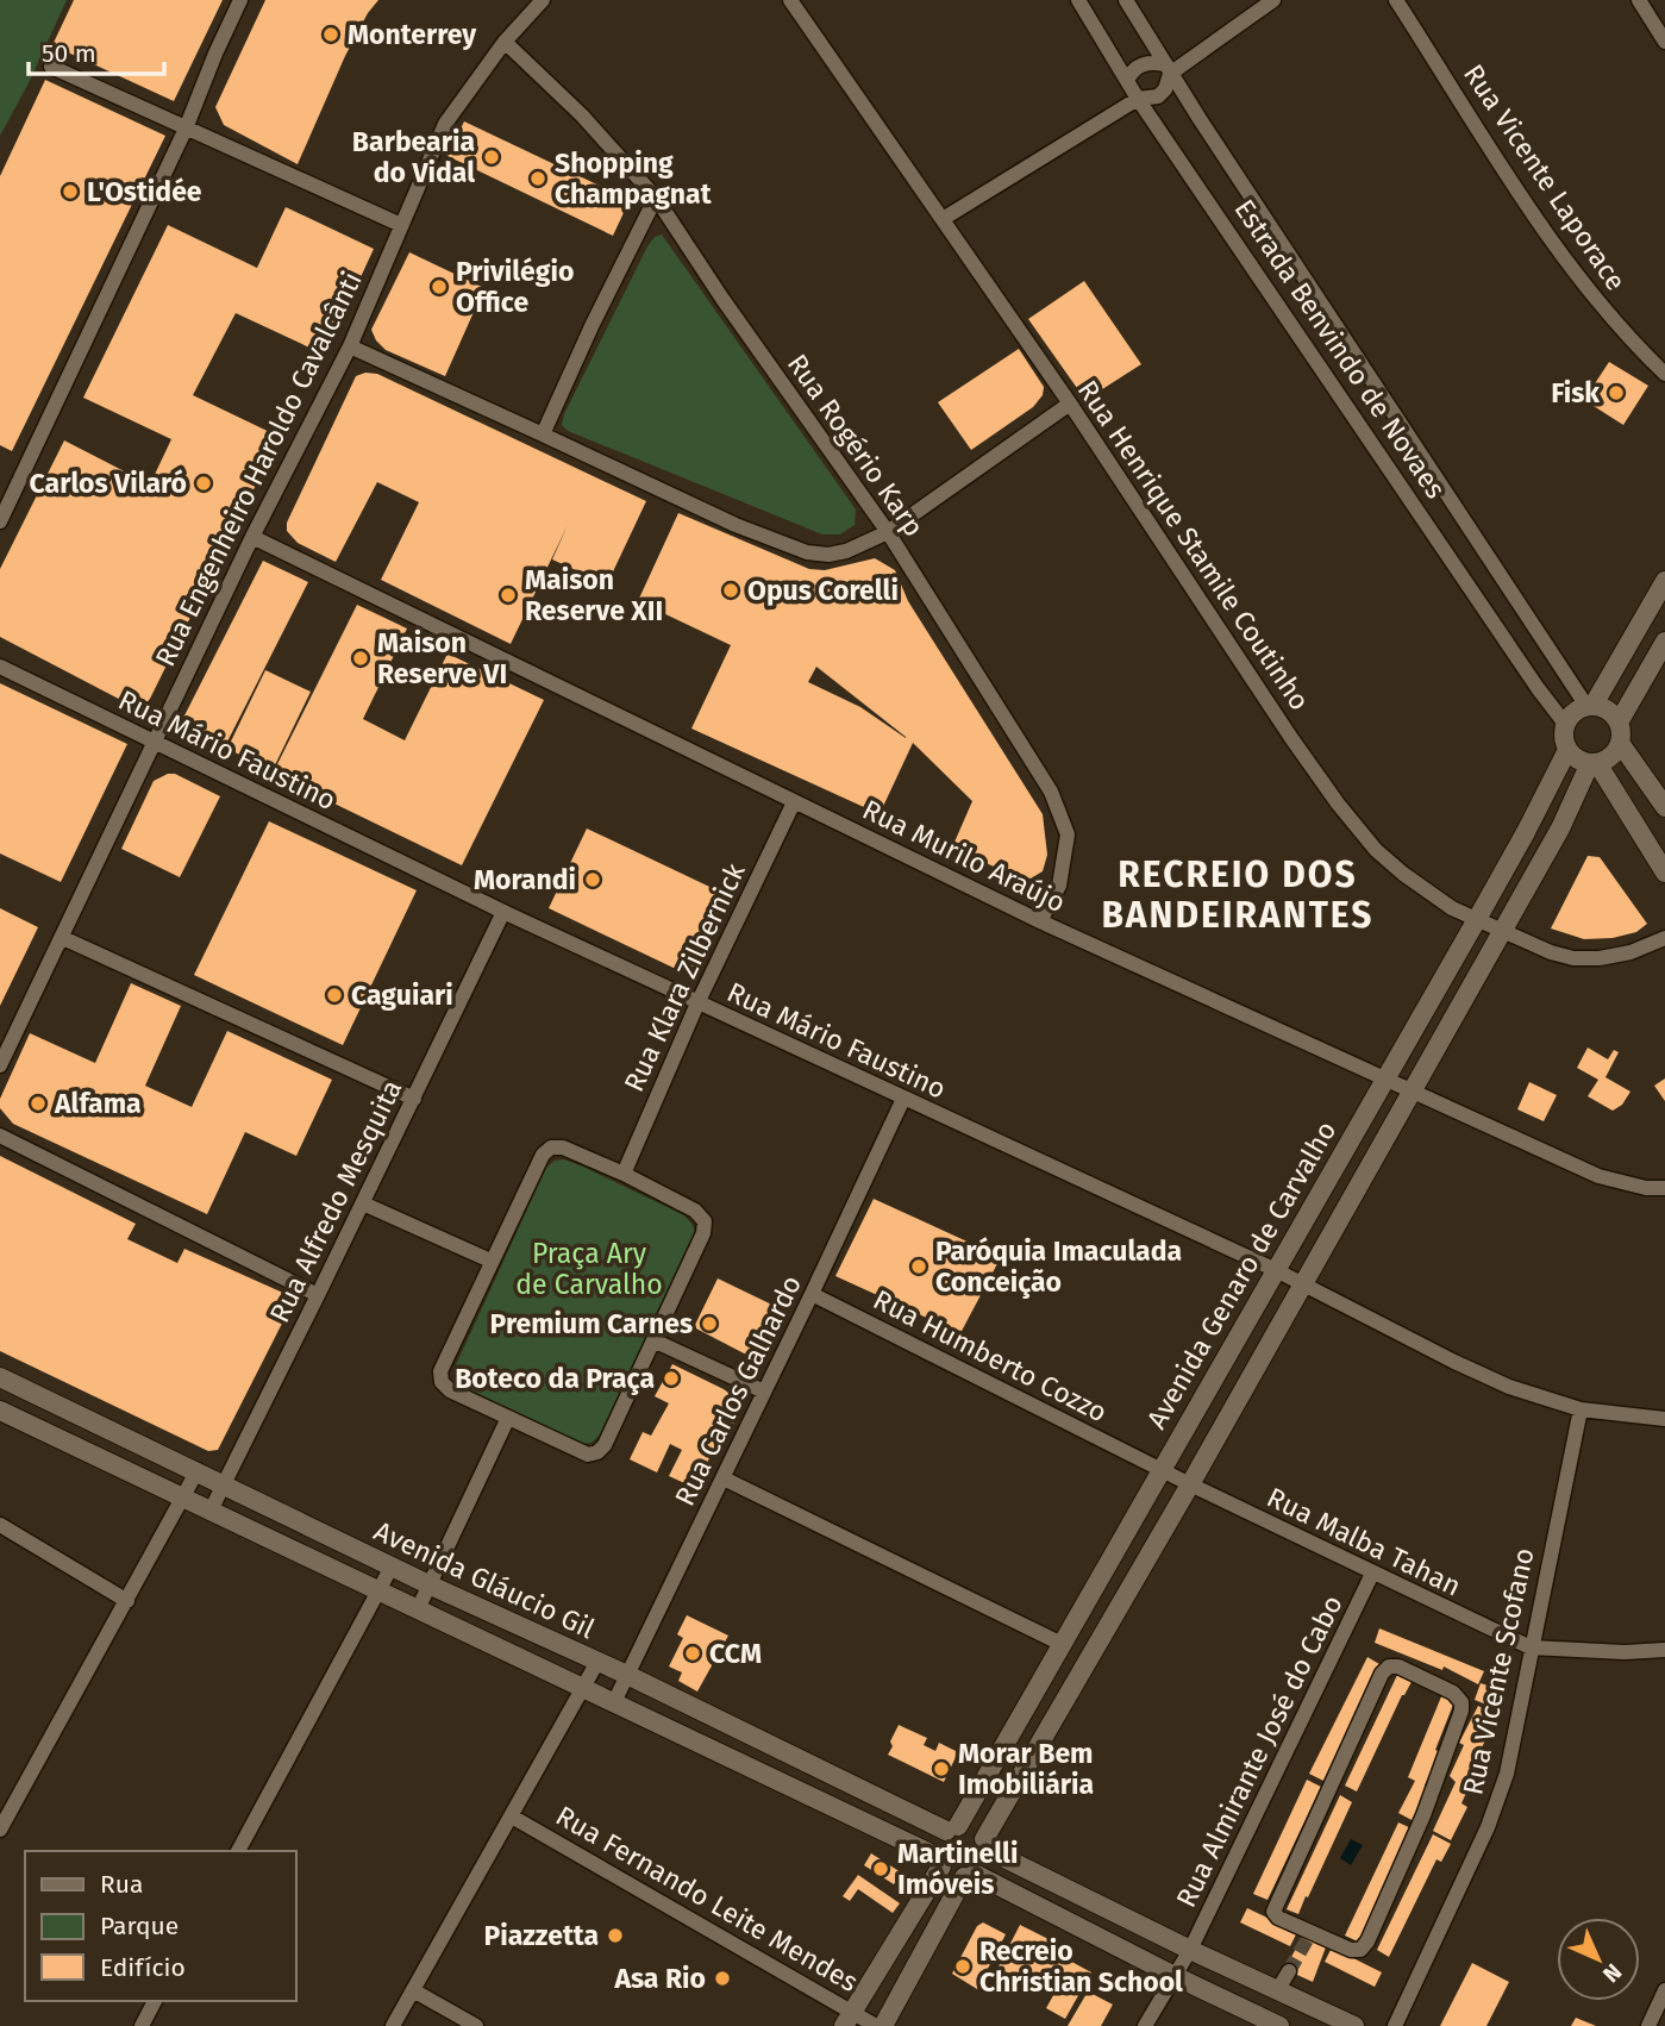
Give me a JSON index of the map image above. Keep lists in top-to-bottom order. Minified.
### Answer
{"streets":{"street":["Rua Vicente Laporace","Estrada Benvindo de Novaes","Rua Rogério Karp","Rua Engenheiro Haroldo Cavalcânti","Rua Henrique Stamile Coutinho","Rua Mário Faustino","Rua Murilo Araújo","Rua Klara Zilbernick","Rua Alfredo Mesquita","Avenida Genaro de Carvalho","Rua Humberto Cozzo","Rua Carlos Galhardo","Rua Malba Tahan","Avenida Gláucio Gil","Rua Vicente Scofano","Rua Almirante José do Cabo","Rua Fernando Leite Mendes"]},"crossings":[["Estrada Benvindo de Novaes","Avenida Genaro de Carvalho"],["Rua Rogério Karp","Rua Engenheiro Haroldo Cavalcânti"],["Rua Rogério Karp","Rua Murilo Araújo"],["Rua Engenheiro Haroldo Cavalcânti","Rua Mário Faustino"],["Rua Engenheiro Haroldo Cavalcânti","Rua Murilo Araújo"],["Rua Henrique Stamile Coutinho","Avenida Genaro de Carvalho"],["Rua Mário Faustino","Rua Klara Zilbernick"],["Rua Mário Faustino","Rua Alfredo Mesquita"],["Rua Mário Faustino","Avenida Genaro de Carvalho"],["Rua Mário Faustino","Rua Carlos Galhardo"],["Rua Mário Faustino","Rua Vicente Scofano"],["Rua Murilo Araújo","Rua Klara Zilbernick"],["Rua Murilo Araújo","Avenida Genaro de Carvalho"],["Rua Alfredo Mesquita","Avenida Gláucio Gil"],["Avenida Genaro de Carvalho","Rua Humberto Cozzo"],["Avenida Genaro de Carvalho","Rua Malba Tahan"],["Avenida Genaro de Carvalho","Avenida Gláucio Gil"],["Rua Humberto Cozzo","Rua Carlos Galhardo"],["Rua Humberto Cozzo","Rua Malba Tahan"],["Rua Carlos Galhardo","Avenida Gláucio Gil"],["Rua Malba Tahan","Rua Vicente Scofano"],["Rua Malba Tahan","Rua Almirante José do Cabo"]],"districts":["RECREIO DOS BANDEIRANTES"],"parks":["Praça Ary de Carvalho"],"places":["Monterrey","Barbearia do Vidal","Shopping Champagnat","L'Ostidée","Privilégio Office","Fisk","Carlos Vilaró","Opus Corelli","Maison Reserve XII","Maison Reserve VI","Morandi","Caguiari","Alfama","Paróquia Imaculada Conceição","Premium Carnes","Boteco da Praça","CCM","Morar Bem Imobiliária","Martinelli Imóveis","Piazzetta","Recreio Christian School","Asa Rio"],"legend":["Rua","Parque","Edifício"],"scale_bar":"50 m","north":"bottom right"}
